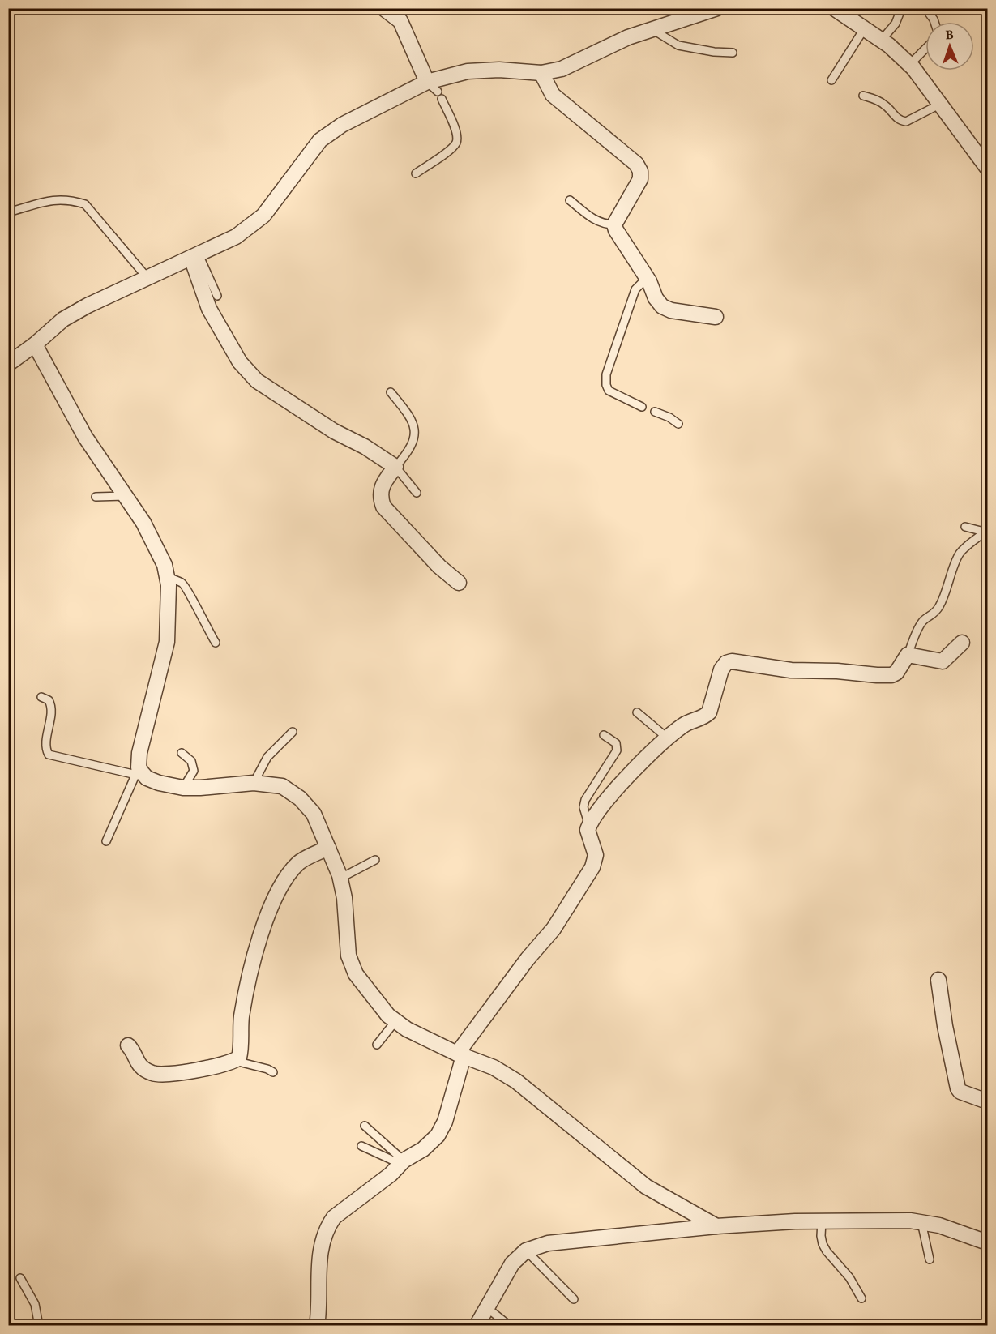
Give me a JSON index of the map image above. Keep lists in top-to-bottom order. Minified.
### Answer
{"north":"top"}
